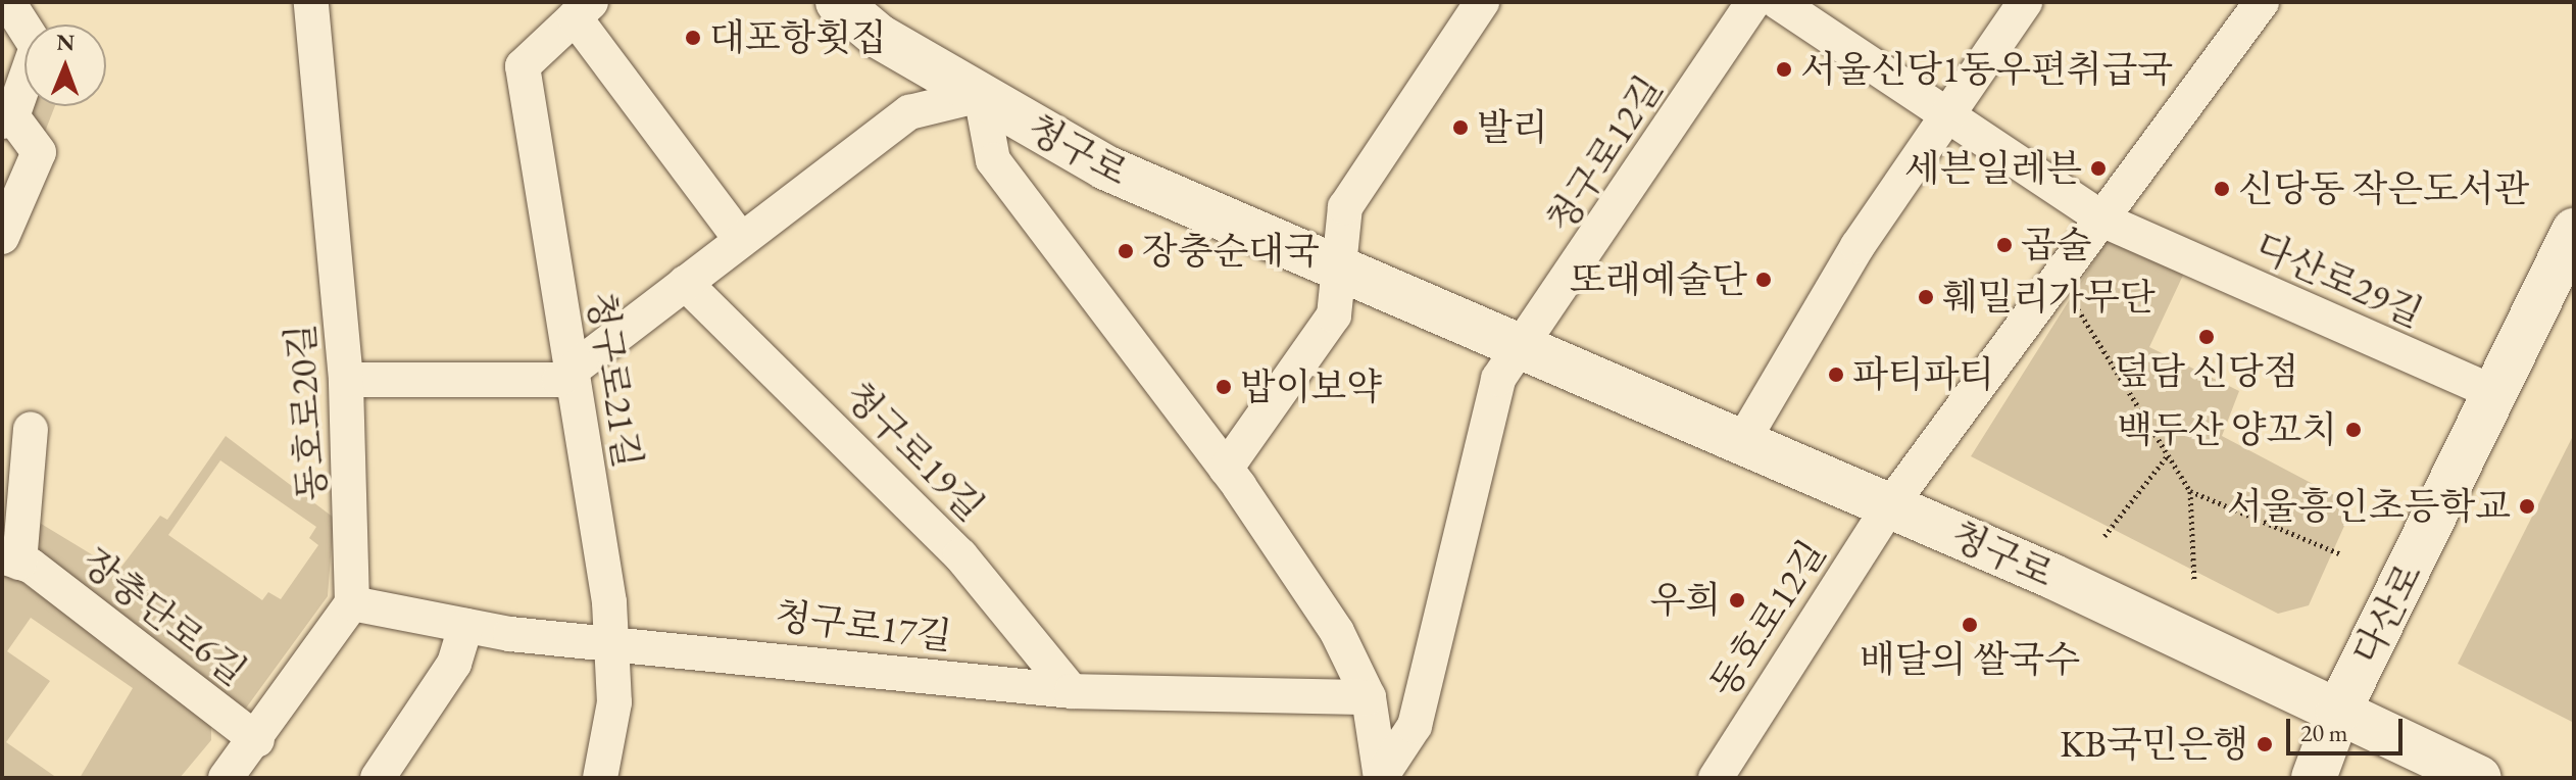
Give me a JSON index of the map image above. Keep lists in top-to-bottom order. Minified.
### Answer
{"streets":{"street":["청구로","청구로12길","다산로29길","청구로21길","동호로20길","청구로19길","다산로","장충단로6길","동호로12길","청구로17길"]},"crossings":[["청구로","청구로12길"],["청구로","다산로"],["청구로","동호로12길"],["다산로29길","다산로"],["다산로29길","동호로12길"],["청구로21길","청구로17길"],["동호로20길","청구로17길"],["청구로19길","청구로17길"]],"places":["대포항횟집","서울신당1동우편취급국","발리","세븐일레븐","신당동 작은도서관","곱술","장충순대국","또래예술단","훼밀리가무단","덮담 신당점","파티파티","밥이보약","백두산 양꼬치","서울흥인초등학교","우희","배달의 쌀국수","KB국민은행"],"scale_bar":"20 m","north":"top"}
